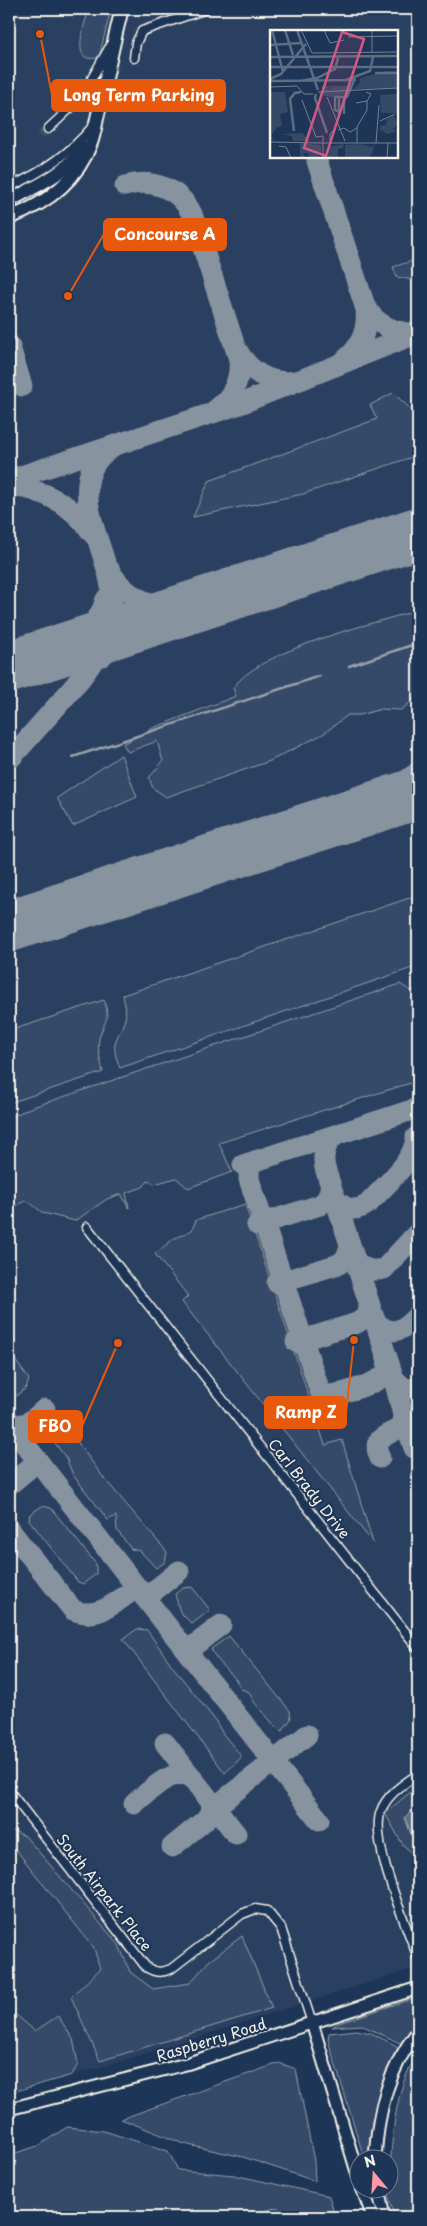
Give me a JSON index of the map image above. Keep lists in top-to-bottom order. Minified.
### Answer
{"streets":{"main road":["Raspberry Road"],"street":["Carl Brady Drive","South Airpark Place"]},"crossings":[["South Airpark Place","Raspberry Road"]],"places":["Long Term Parking","Concourse A","Ramp Z","FBO"],"north":"top"}
